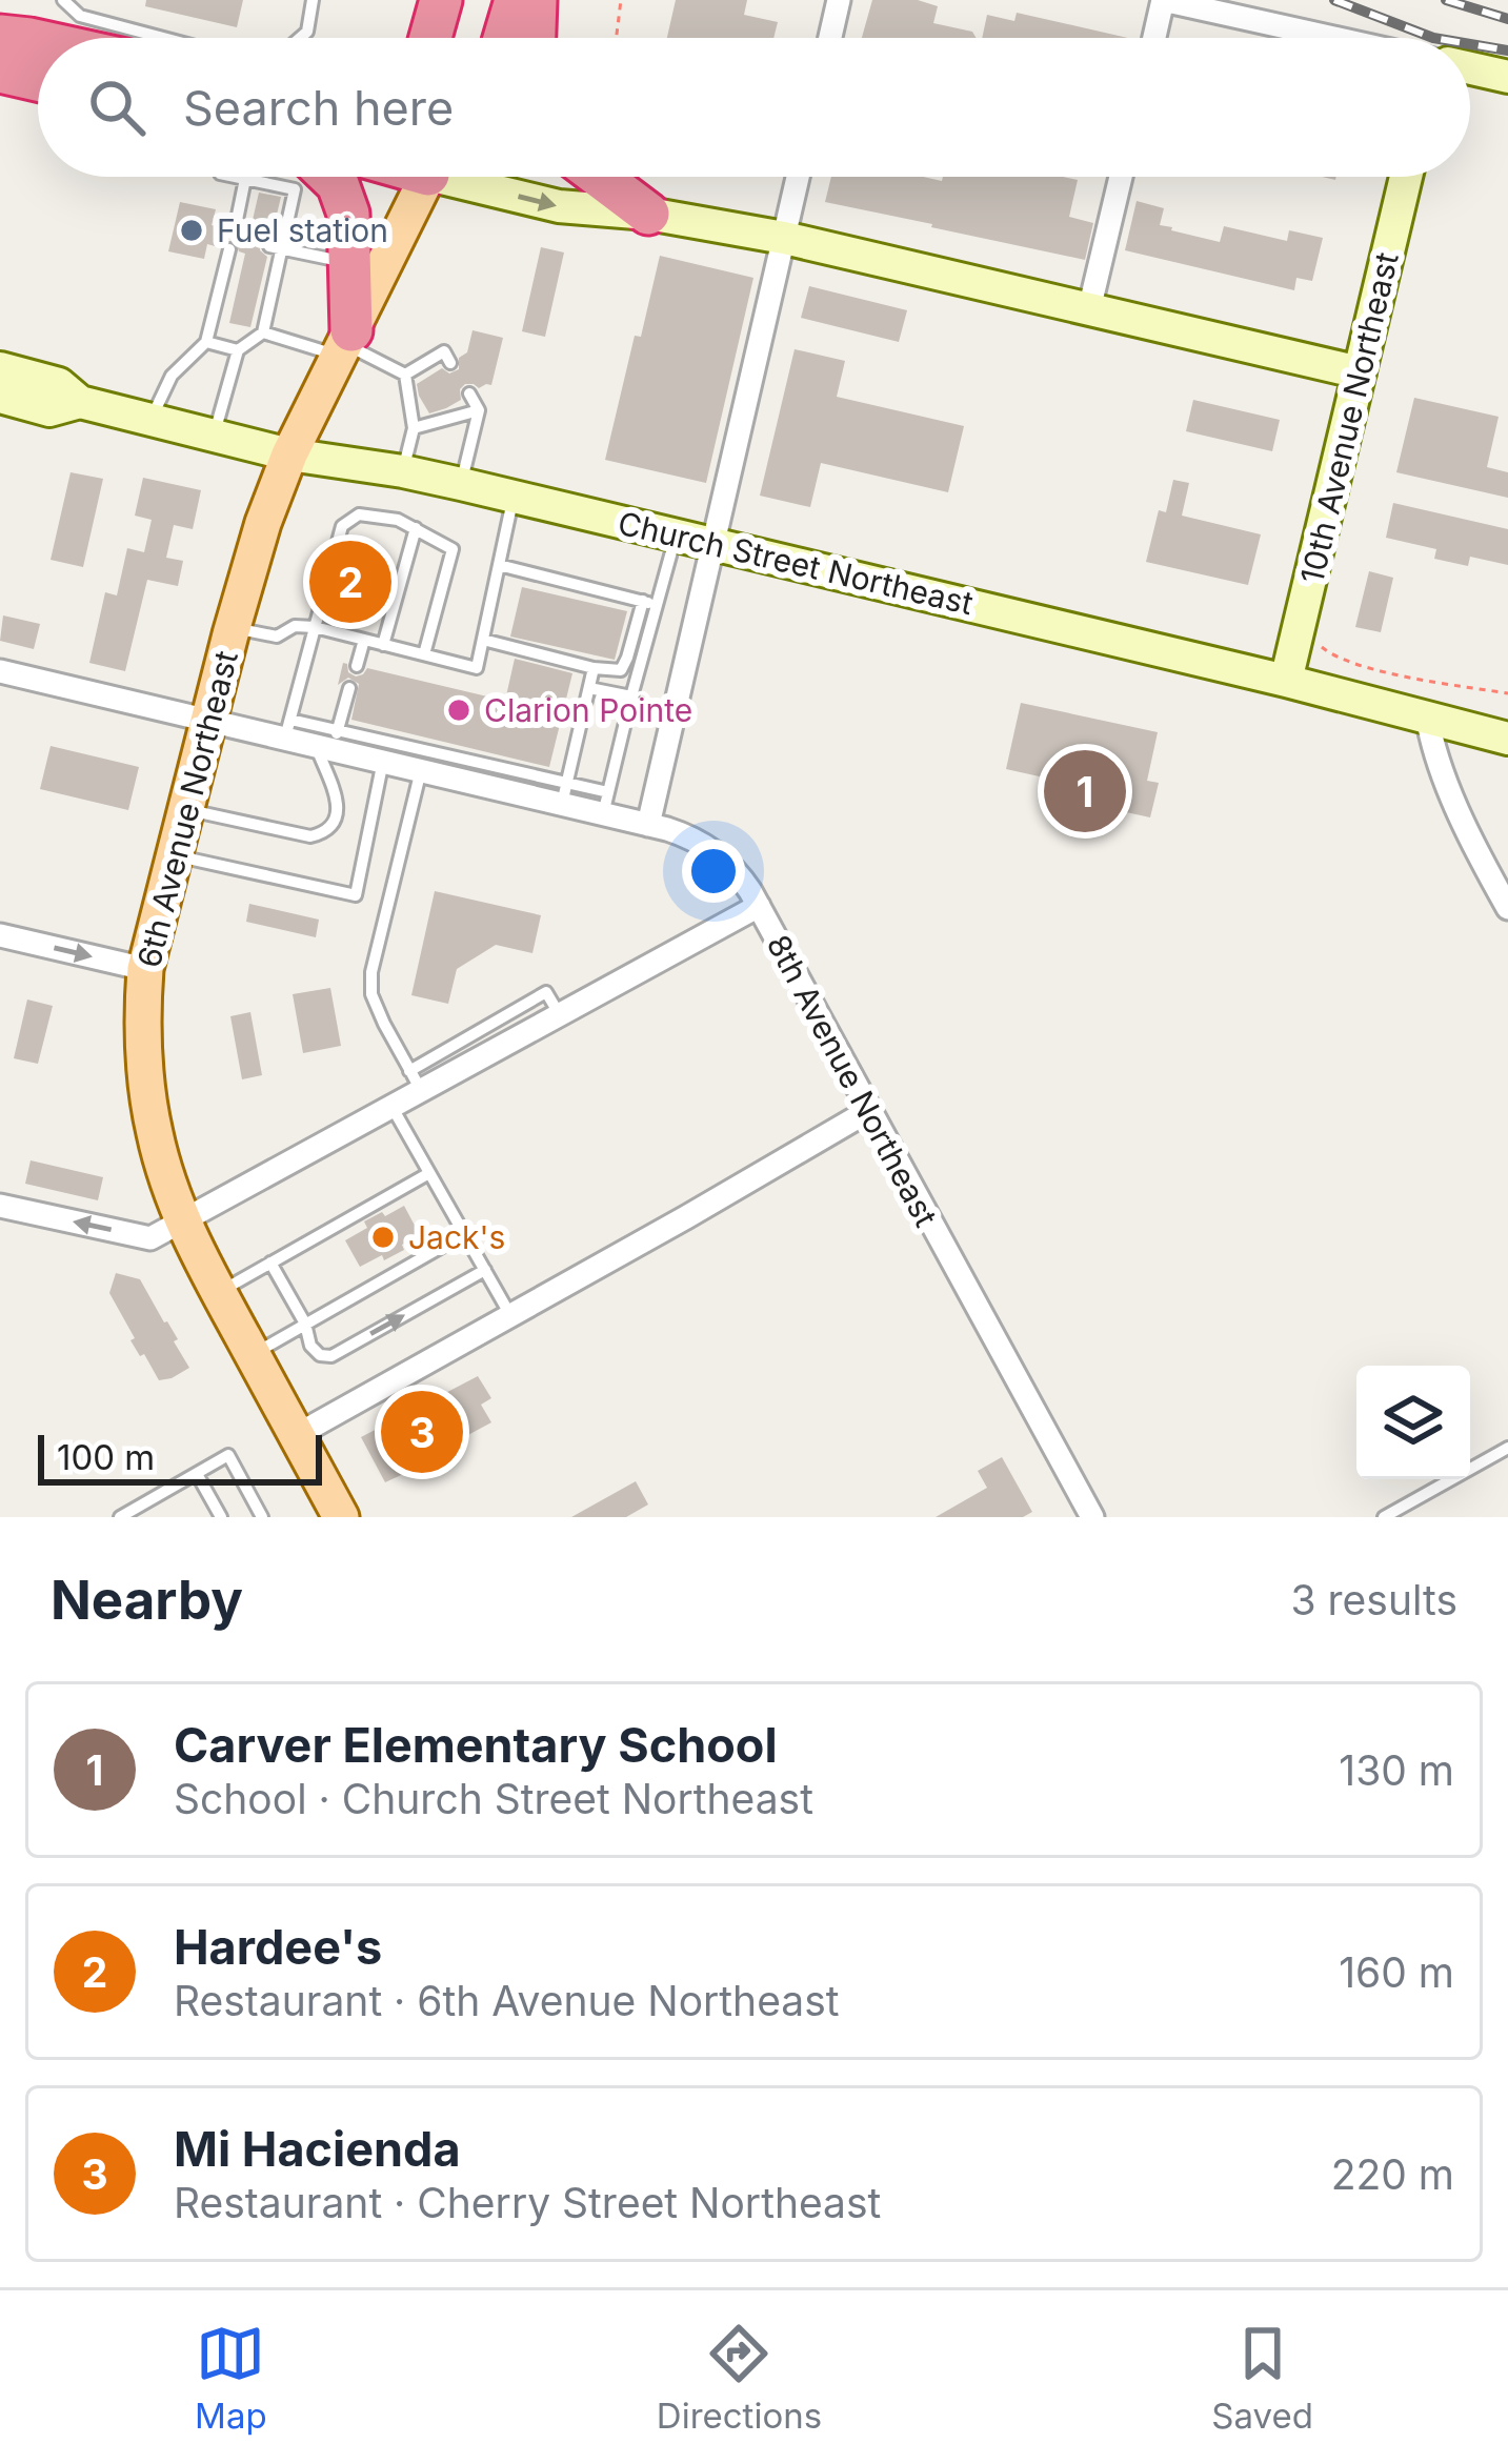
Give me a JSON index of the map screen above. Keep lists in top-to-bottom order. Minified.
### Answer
{"streets":{"main road":["6th Avenue Northeast"],"street":["10th Avenue Northeast","Church Street Northeast","8th Avenue Northeast"]},"crossings":[["10th Avenue Northeast","Church Street Northeast"],["Church Street Northeast","6th Avenue Northeast"],["6th Avenue Northeast","8th Avenue Northeast"]],"places":["Fuel station","Clarion Pointe","Jack's"],"scale_bar":"100 m","page":{"search":"Search here","pins":["2","1","3"],"scale":"100 m","heading":["Nearby","3 results"],"list":[{"mark":"1","name":"Carver Elementary School","note":"School · Church Street Northeast","value":"130 m"},{"mark":"2","name":"Hardee's","note":"Restaurant · 6th Avenue Northeast","value":"160 m"},{"mark":"3","name":"Mi Hacienda","note":"Restaurant · Cherry Street Northeast","value":"220 m"}],"nav":["Map","Directions","Saved"]}}
